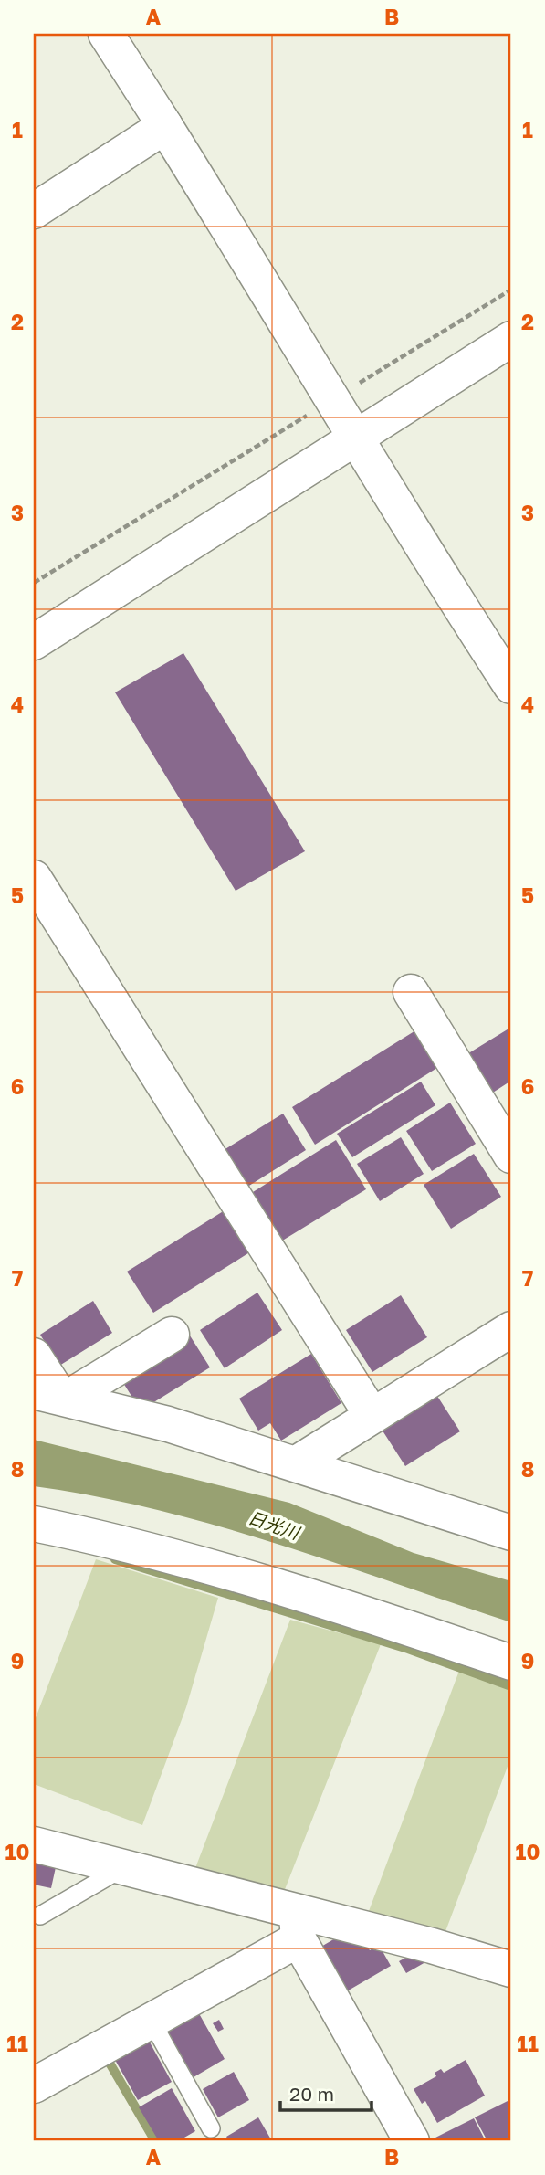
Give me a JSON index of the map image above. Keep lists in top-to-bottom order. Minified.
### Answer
{"water":["日光川"],"scale_bar":"20 m","grid":{"columns":["A","B"],"rows":["1","2","3","4","5","6","7","8","9","10","11"]}}
